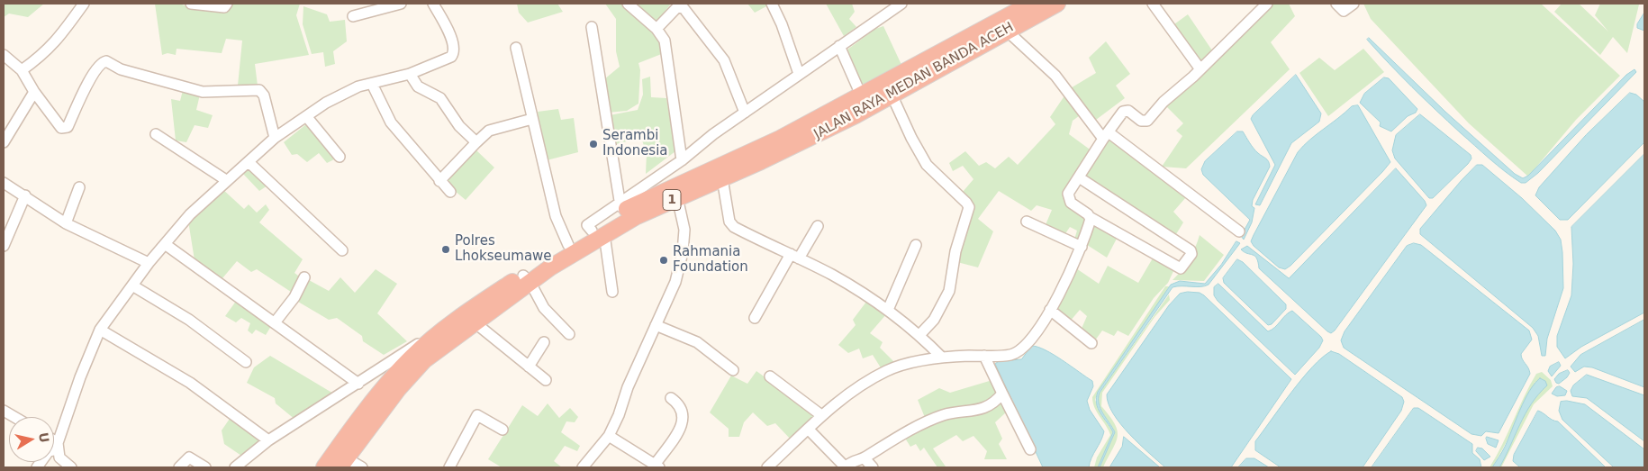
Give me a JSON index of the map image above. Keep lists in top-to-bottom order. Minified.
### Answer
{"streets":{"highway":["JALAN RAYA MEDAN BANDA ACEH","1"]},"places":["Serambi Indonesia","Polres Lhokseumawe","Rahmania Foundation"],"north":"right"}
